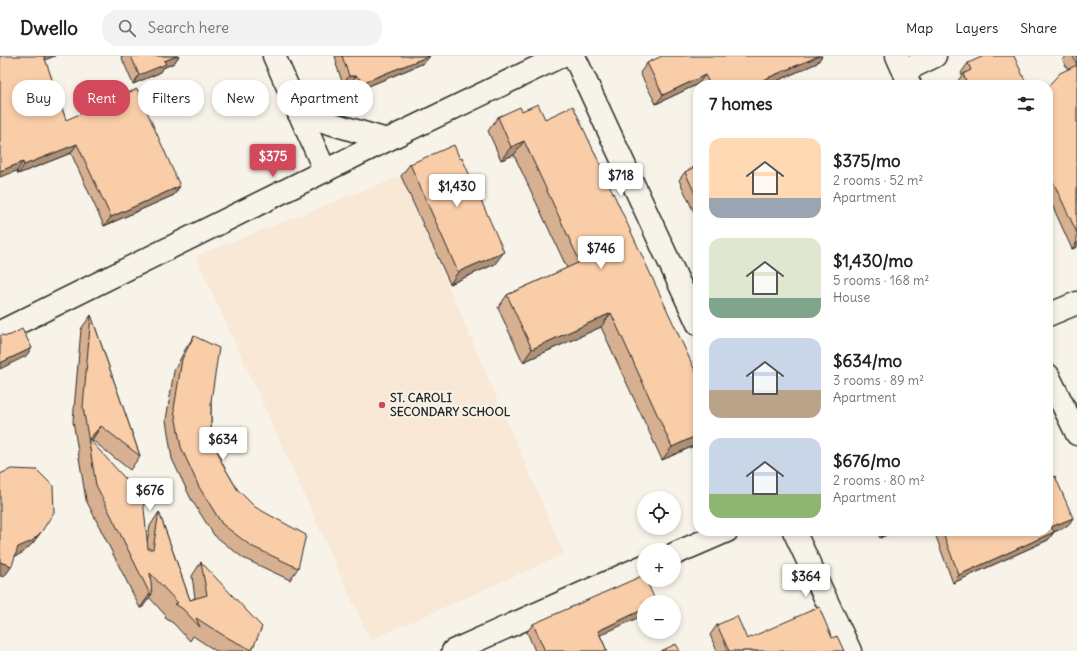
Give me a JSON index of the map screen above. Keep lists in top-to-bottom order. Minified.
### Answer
{"places":["ST. CAROLI SECONDARY SCHOOL"],"page":{"header":"Dwello","search":"Search here","nav":["Map","Layers","Share"],"chip":["Buy","Rent","Filters","New","Apartment"],"heading":"7 homes","list":[{"name":"$375/mo","note":"2 rooms · 52 m² · Apartment"},{"name":"$1,430/mo","note":"5 rooms · 168 m² · House"},{"name":"$634/mo","note":"3 rooms · 89 m² · Apartment"},{"name":"$676/mo","note":"2 rooms · 80 m² · Apartment"}],"price":["$375","$718","$1,430","$746","$634","$676","$364"],"map_buttons":["+","−"]}}
